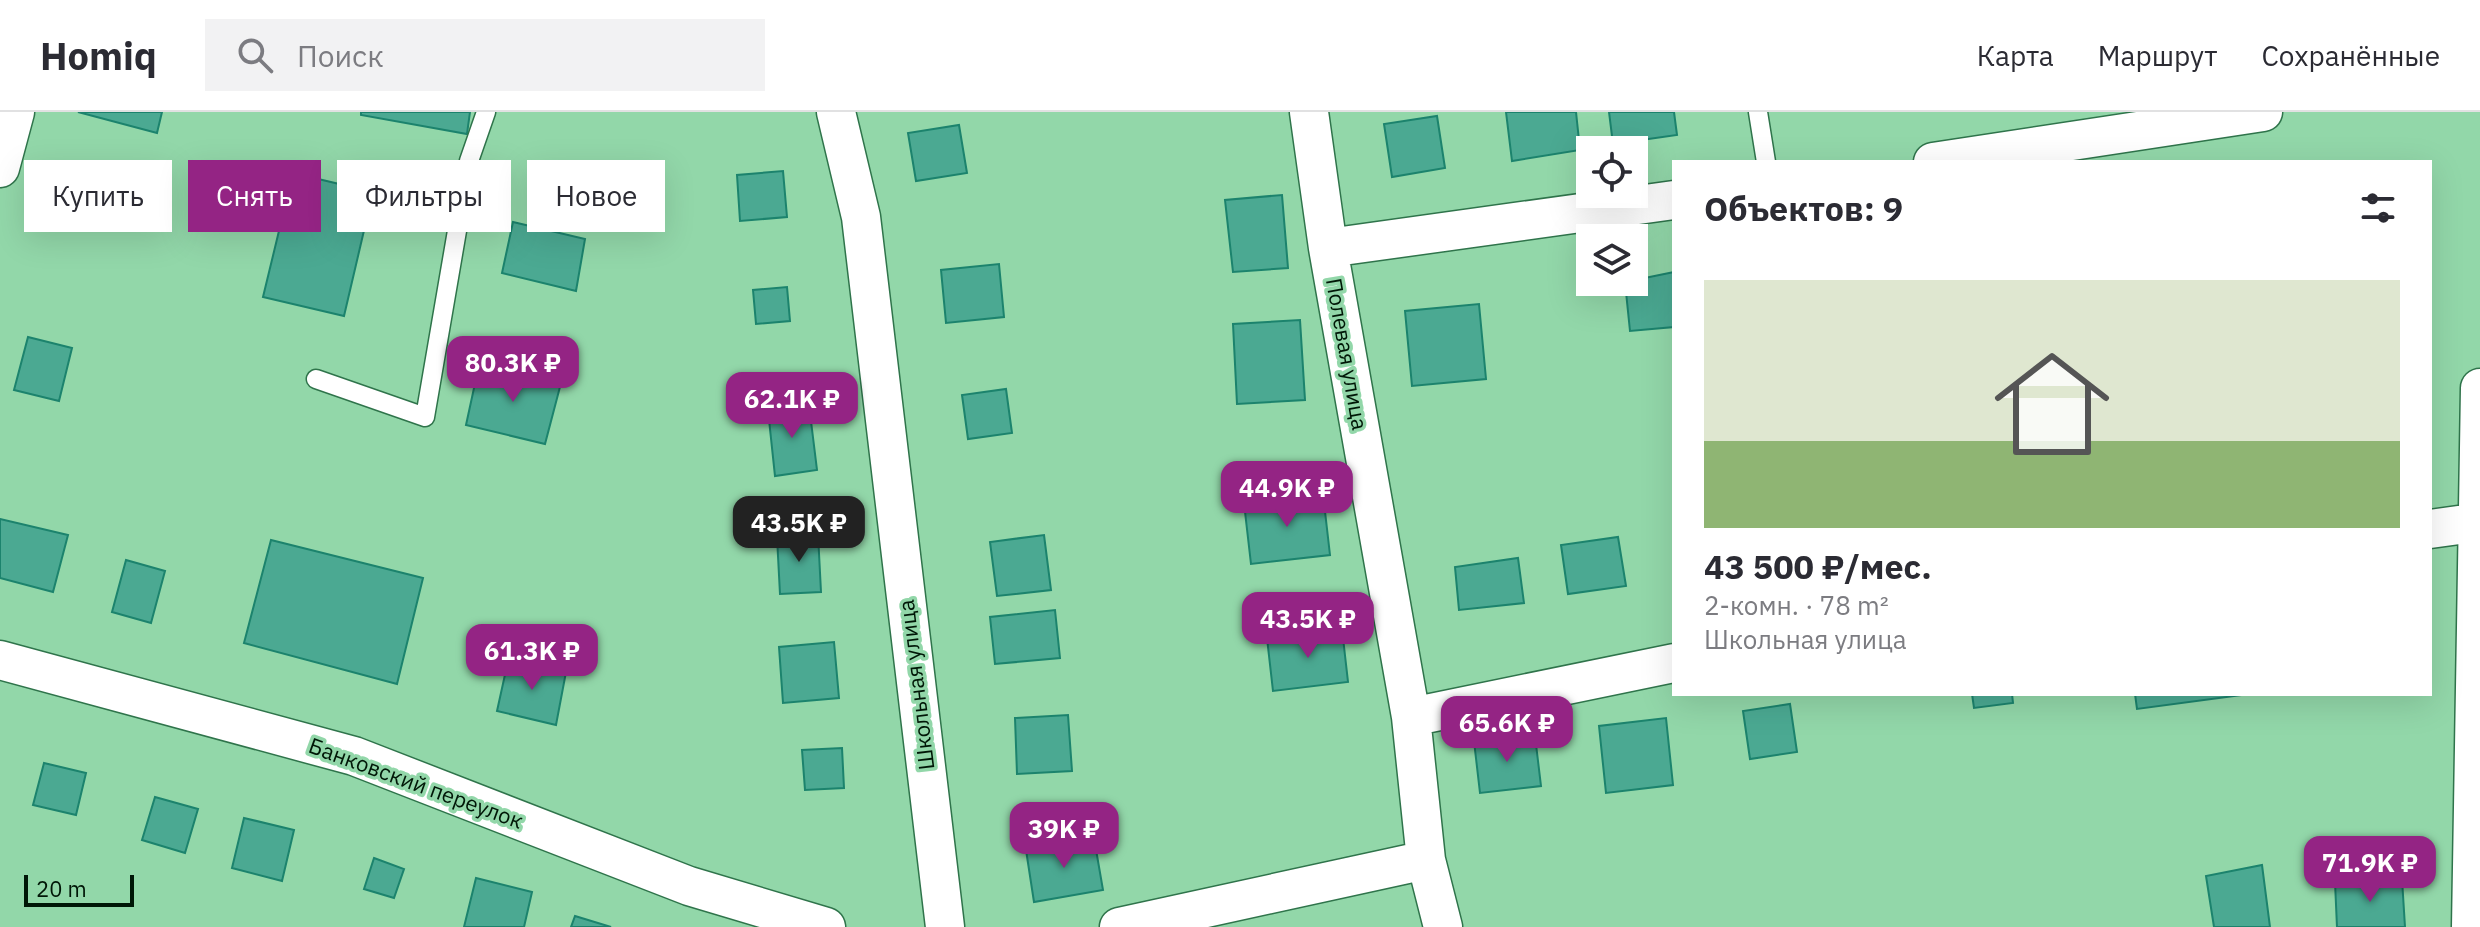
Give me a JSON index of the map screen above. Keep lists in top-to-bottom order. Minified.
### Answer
{"streets":{"street":["Полевая улица","Школьная улица","Банковский переулок"]},"scale_bar":"20 m","page":{"header":"Homiq","search":"Поиск","nav":["Карта","Маршрут","Сохранённые"],"chip":["Купить","Снять","Фильтры","Новое"],"heading":"Объектов: 9","list":[{"name":"43 500 ₽/мес.","note":"2-комн. · 78 m² · Школьная улица"}],"price":["80.3K ₽","62.1K ₽","44.9K ₽","43.5K ₽","43.5K ₽","61.3K ₽","65.6K ₽","39K ₽","71.9K ₽"],"scale":"20 m"}}
